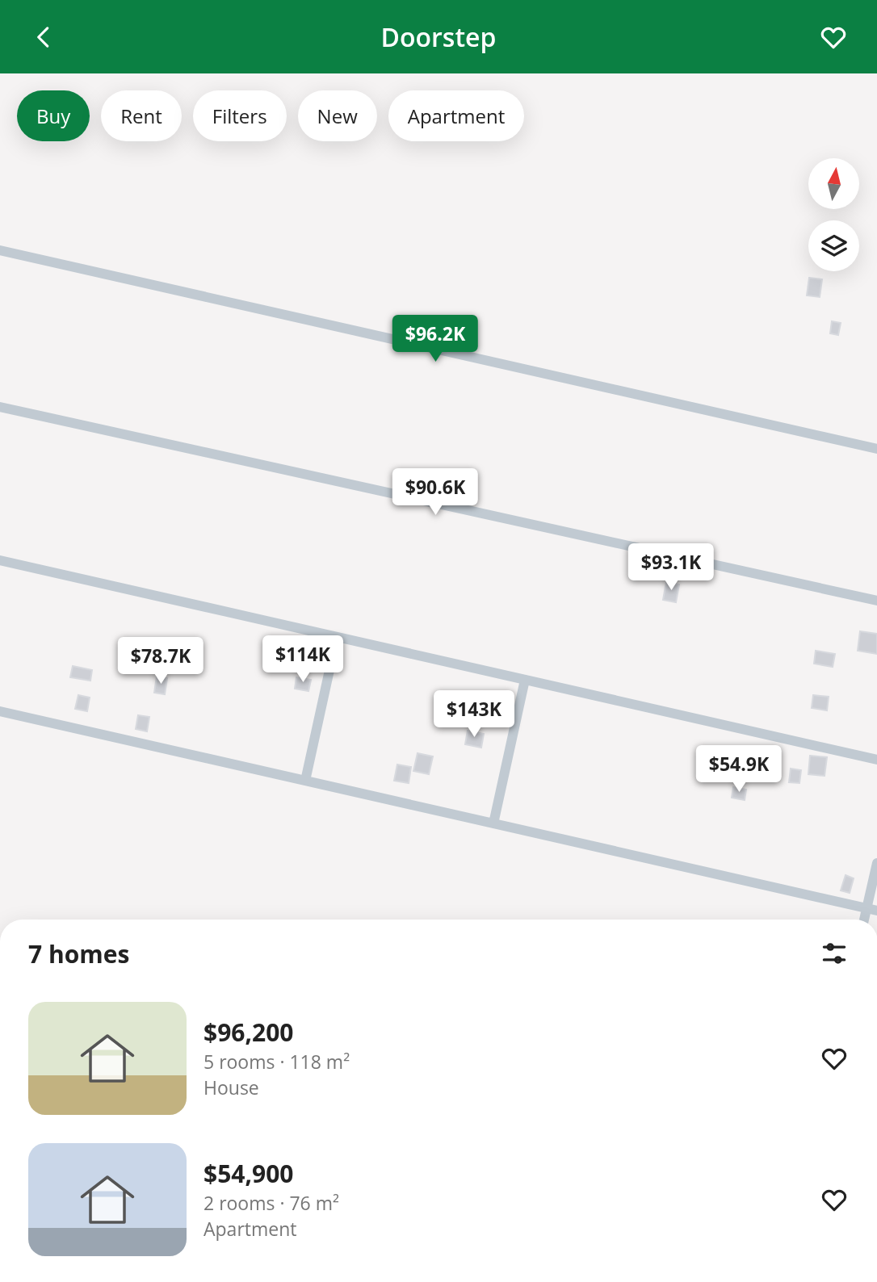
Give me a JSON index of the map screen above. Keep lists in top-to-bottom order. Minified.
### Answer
{"north":"top","page":{"header":"Doorstep","chip":["Buy","Rent","Filters","New","Apartment"],"price":["$96.2K","$90.6K","$93.1K","$114K","$78.7K","$143K","$54.9K"],"heading":"7 homes","list":[{"name":"$96,200","note":"5 rooms · 118 m² · House"},{"name":"$54,900","note":"2 rooms · 76 m² · Apartment"}]}}
